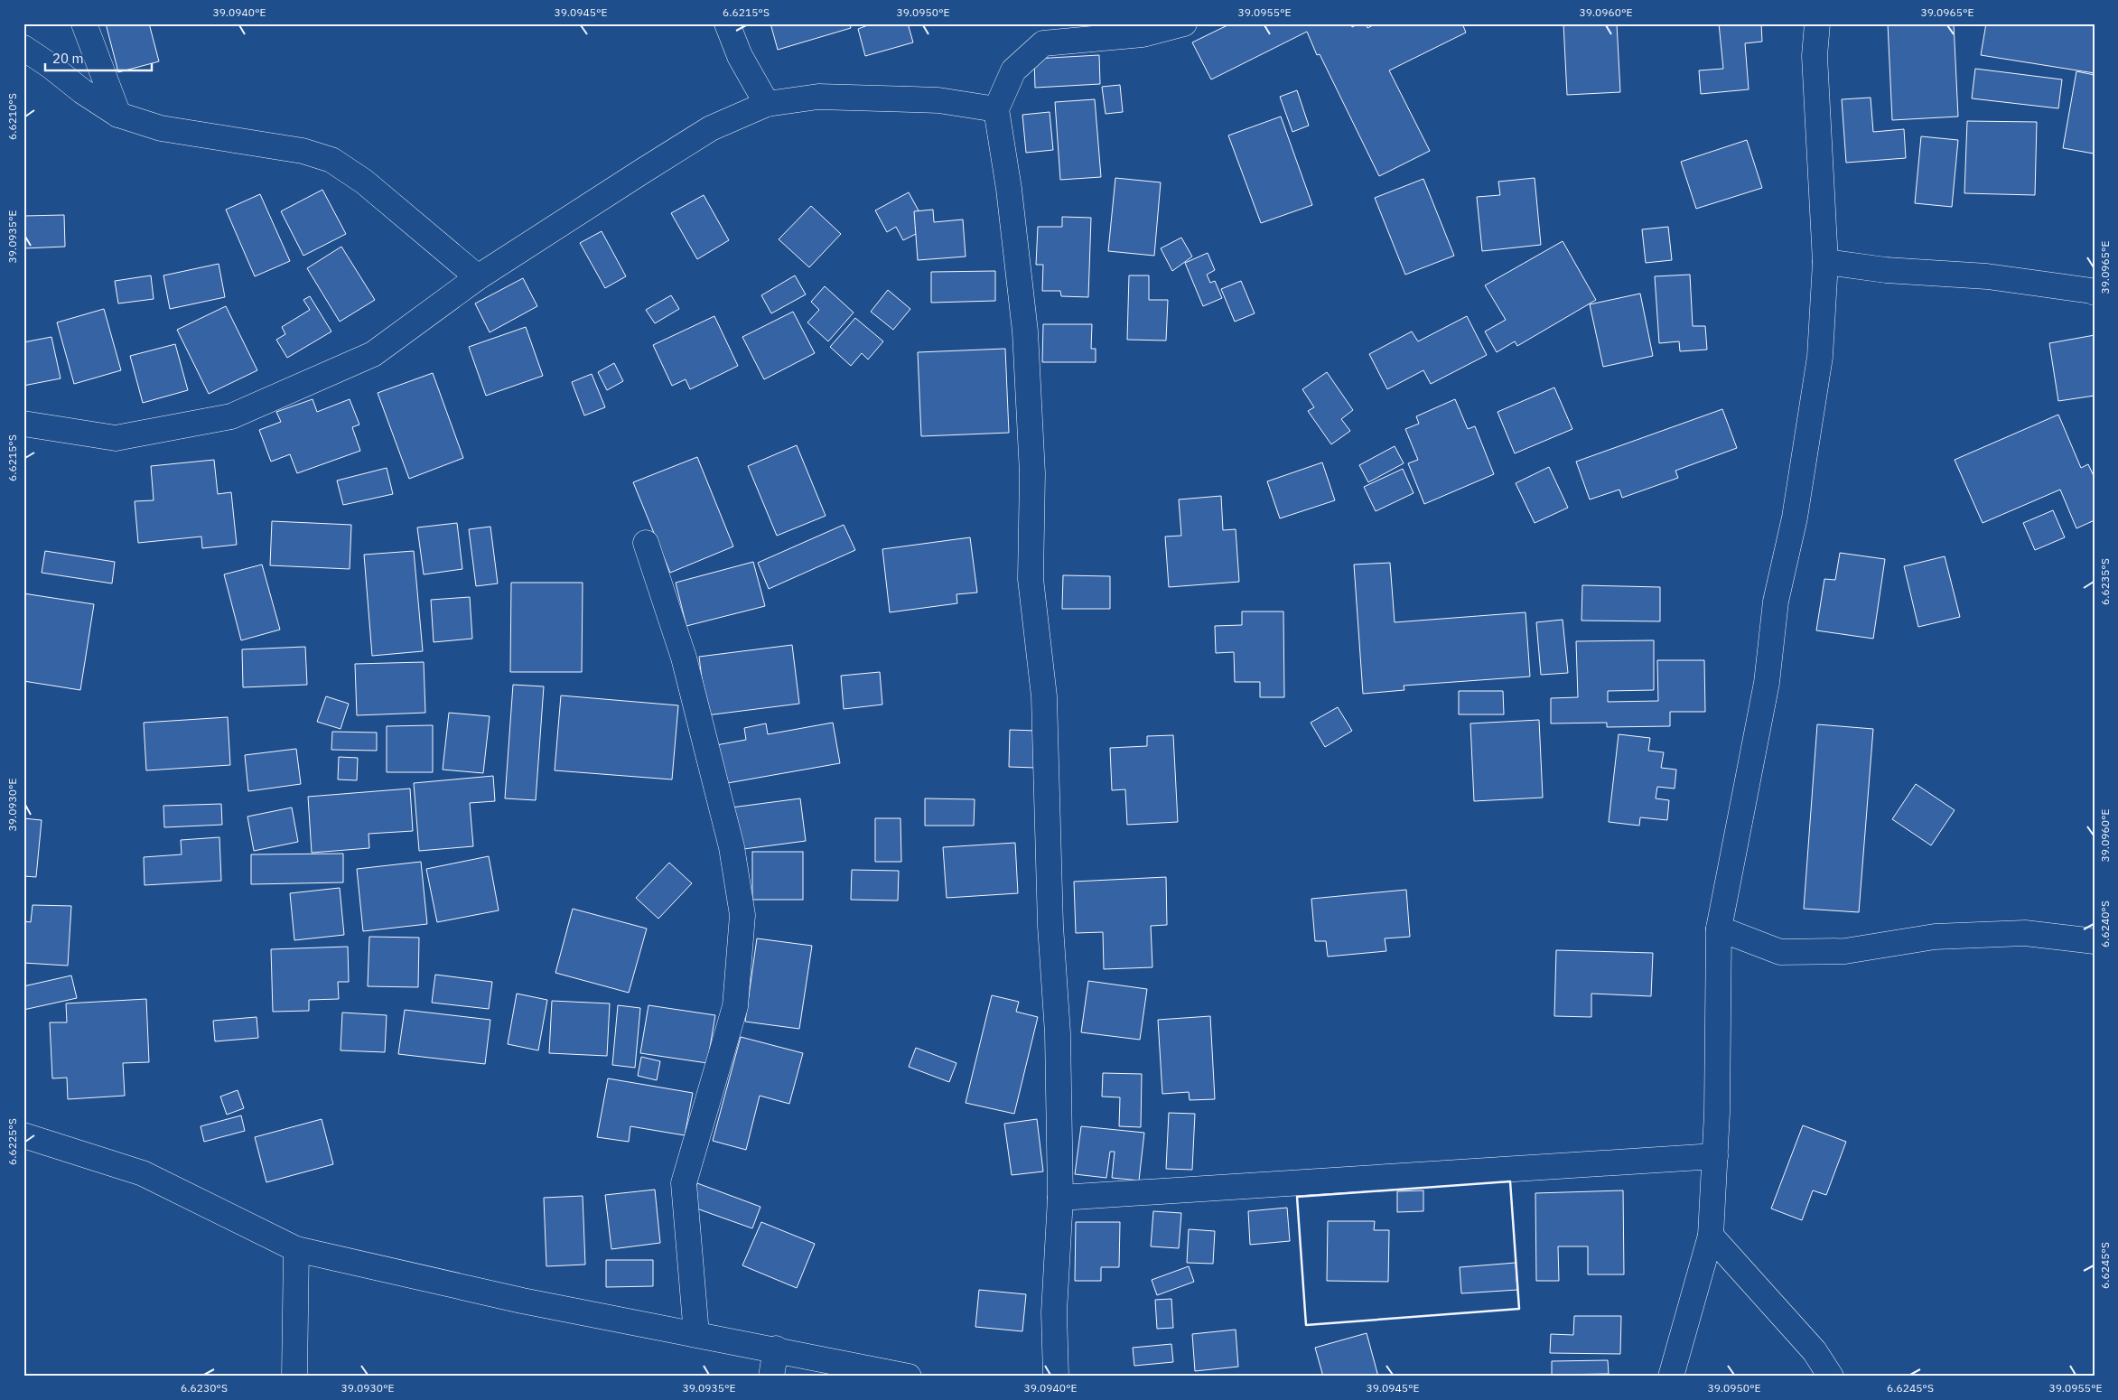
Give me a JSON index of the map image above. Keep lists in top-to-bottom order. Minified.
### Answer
{"scale_bar":"20 m","coordinates":["39.0940°E","39.0945°E","6.6215°S","39.0950°E","39.0955°E","39.0960°E","39.0965°E","6.6210°S","39.0935°E","6.6235°S","39.0930°E","6.6240°S","6.6225°S","6.6245°S","6.6230°S"]}
